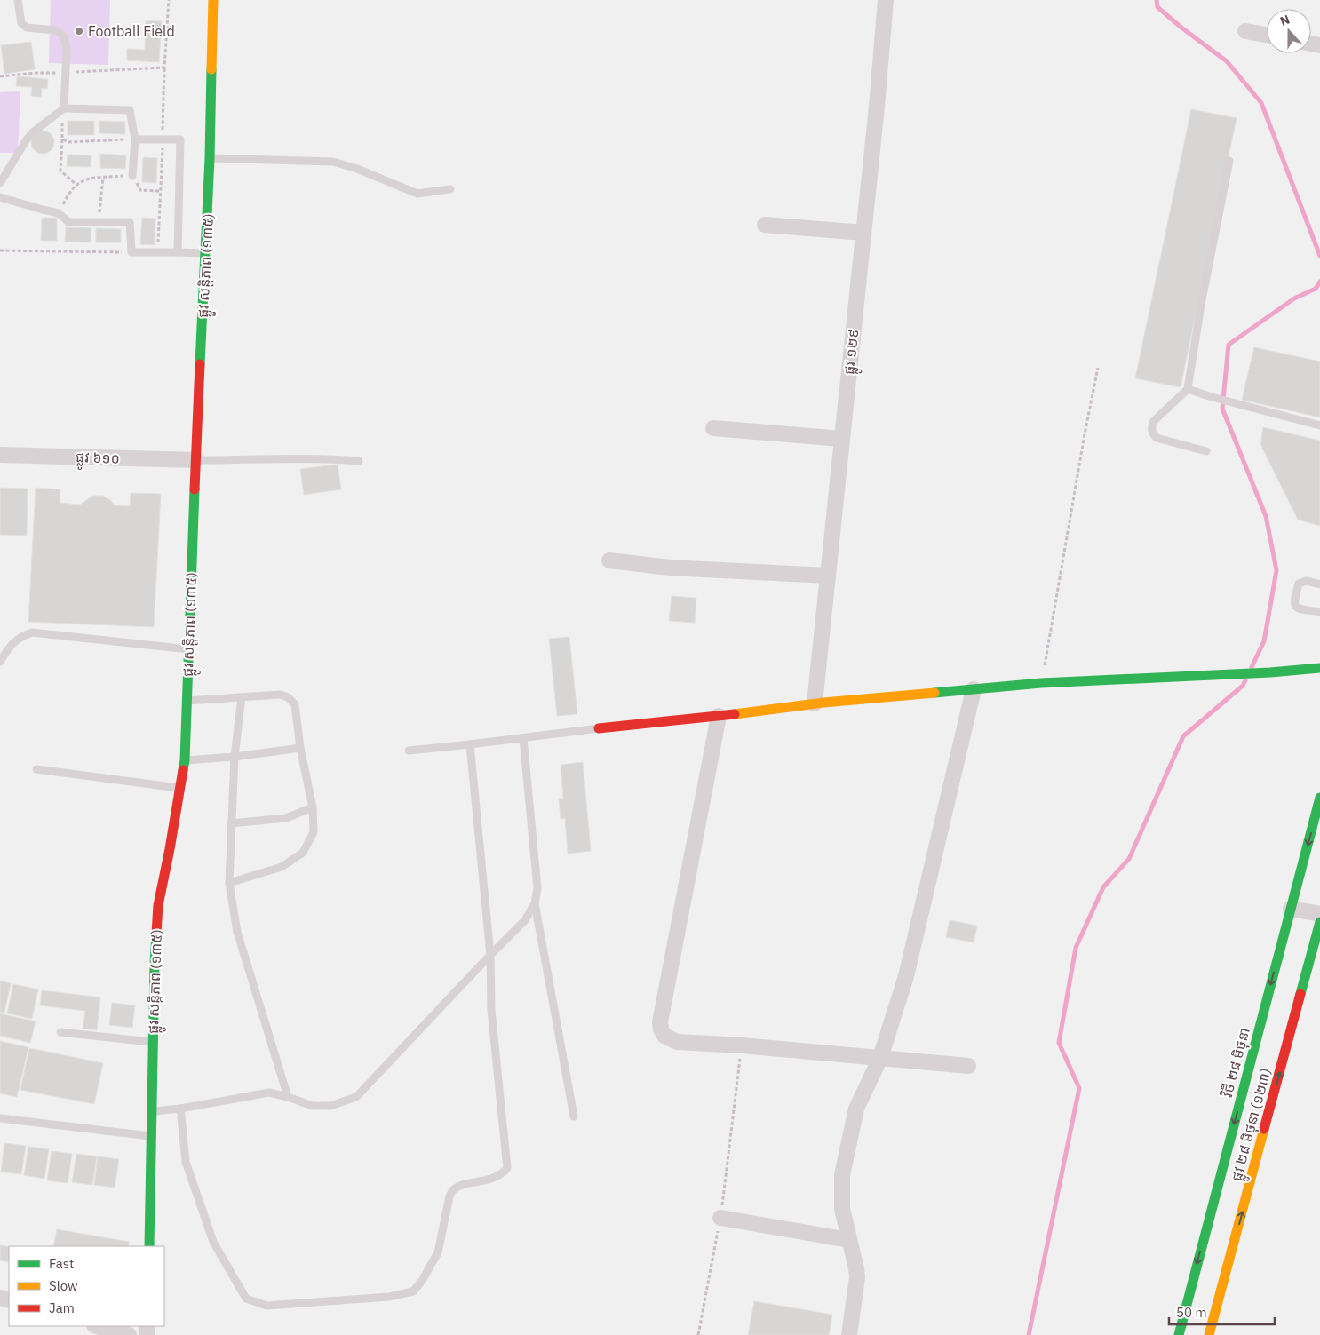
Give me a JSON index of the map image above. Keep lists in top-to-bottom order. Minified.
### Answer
{"streets":{"street":["ផ្លូវ សន្តិភាព (១៣៥)","ផ្លូវ ១២៩","ផ្លូវ ៦១០","វិថី ២៨ មិថុនា","ផ្លូវ ២៨ មិថុនា (១២៣)"]},"crossings":[["ផ្លូវ សន្តិភាព (១៣៥)","ផ្លូវ ៦១០"]],"one_way":["វិថី ២៨ មិថុនា","ផ្លូវ ២៨ មិថុនា (១២៣)"],"places":["Football Field"],"legend":["Fast","Slow","Jam"],"scale_bar":"50 m","north":"top"}
